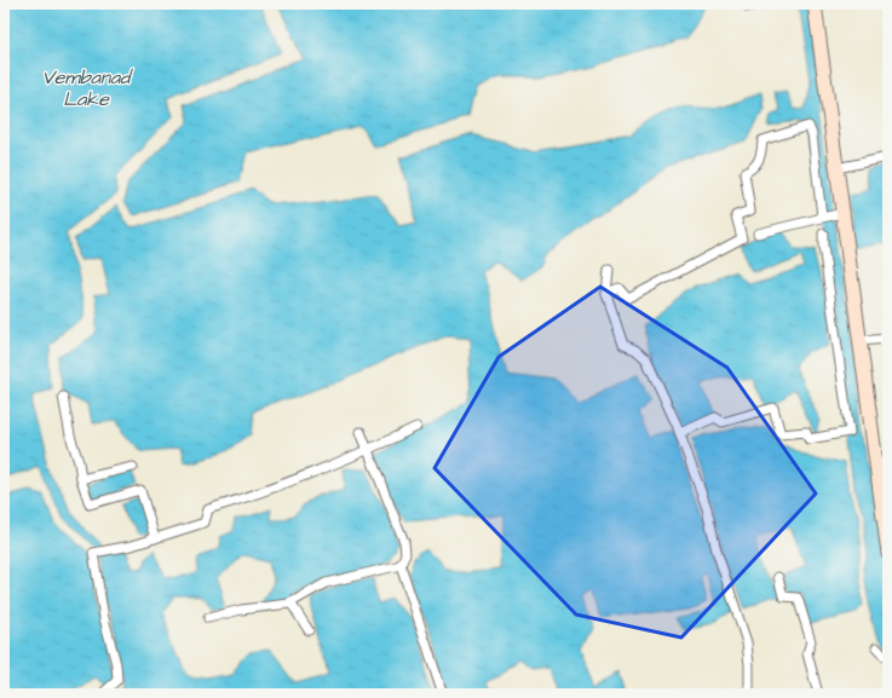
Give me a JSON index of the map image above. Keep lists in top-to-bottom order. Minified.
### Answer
{"water":["Vembanad Lake"]}
